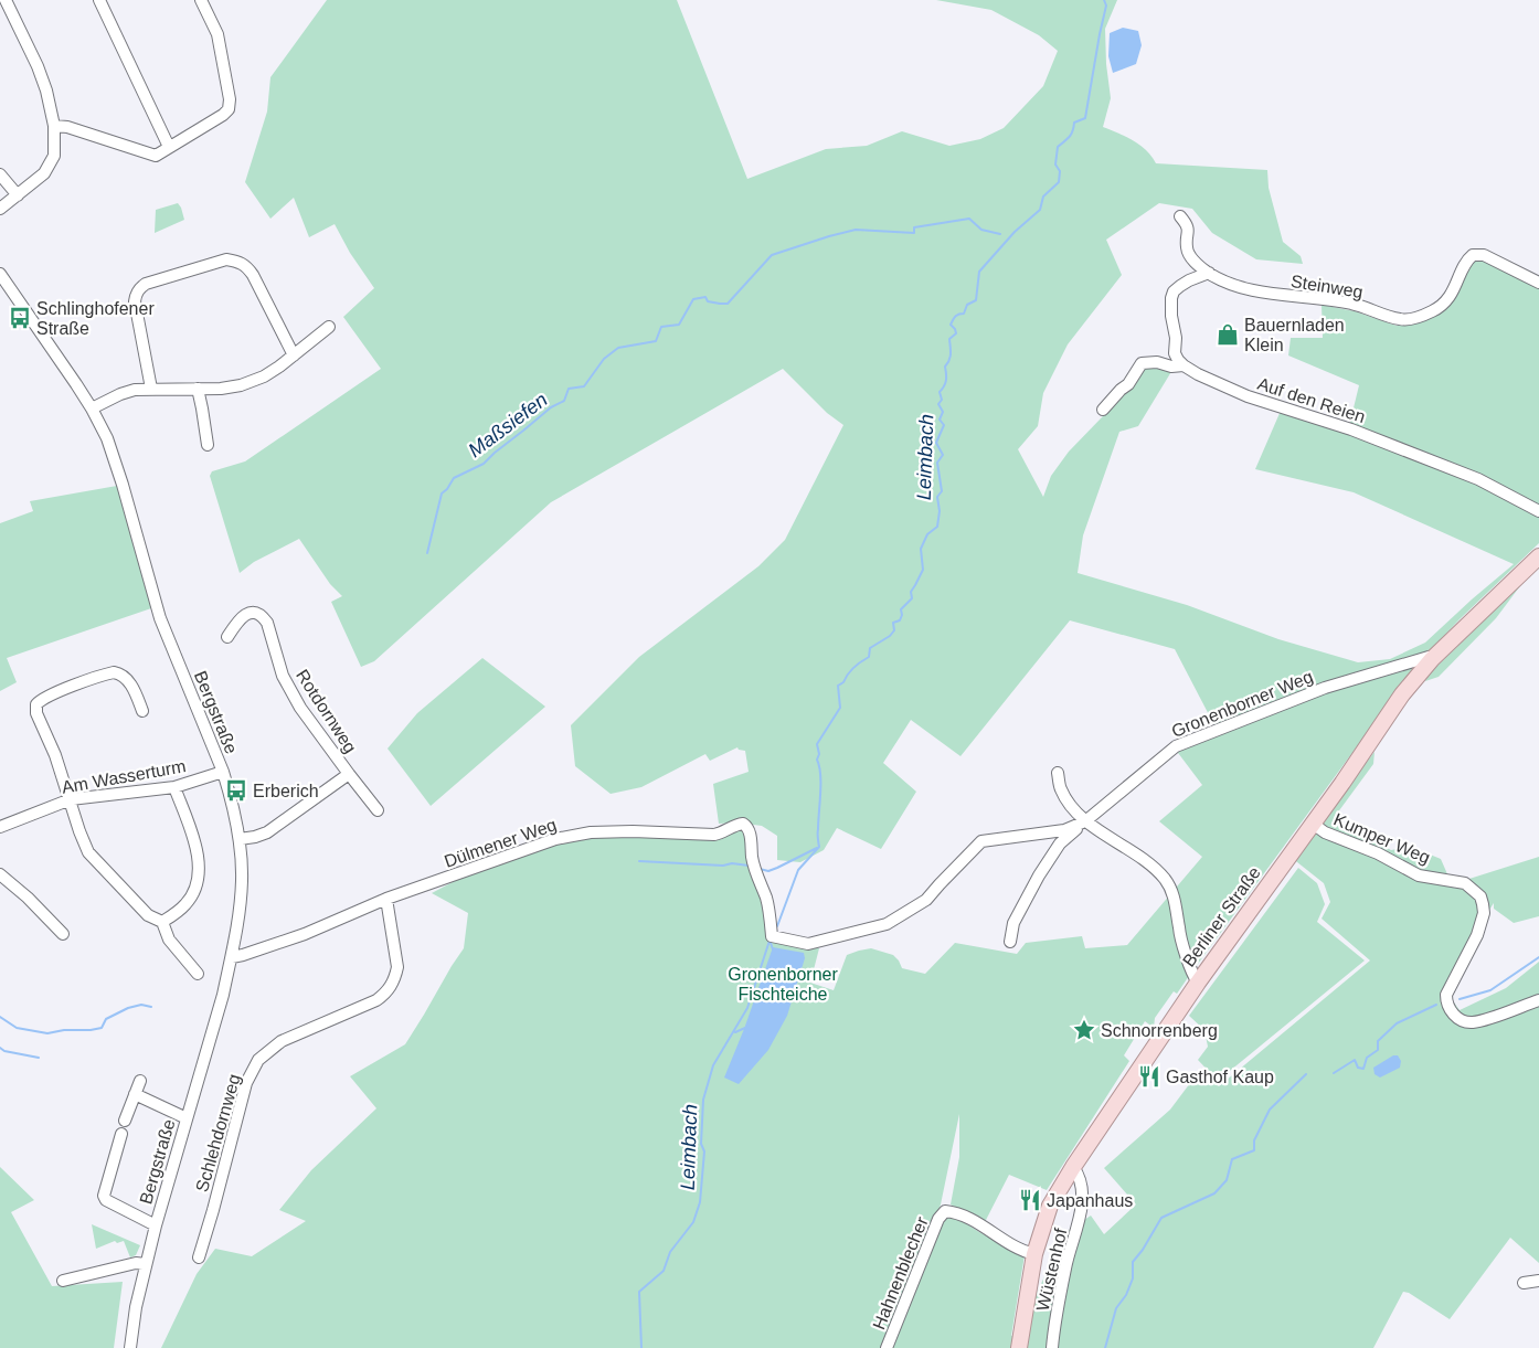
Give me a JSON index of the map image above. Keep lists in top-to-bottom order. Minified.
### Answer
{"streets":{"main road":["Berliner Straße"],"street":["Steinweg","Auf den Reien","Gronenborner Weg","Rotdornweg","Bergstraße","Am Wasserturm","Kumper Weg","Dülmener Weg","Schlehdornweg","Wüstenhof","Hahnenblecher"]},"crossings":[["Gronenborner Weg","Dülmener Weg"],["Gronenborner Weg","Berliner Straße"],["Bergstraße","Am Wasserturm"],["Bergstraße","Dülmener Weg"],["Kumper Weg","Berliner Straße"],["Dülmener Weg","Schlehdornweg"],["Berliner Straße","Wüstenhof"],["Berliner Straße","Hahnenblecher"]],"water":["Maßsiefen","Leimbach"],"parks":["Gronenborner Fischteiche"],"places":{"bus stop":["Schlinghofener Straße","Erberich"],"shop":["Bauernladen Klein"],"place":["Schnorrenberg"],"restaurant":["Gasthof Kaup","Japanhaus"]}}
